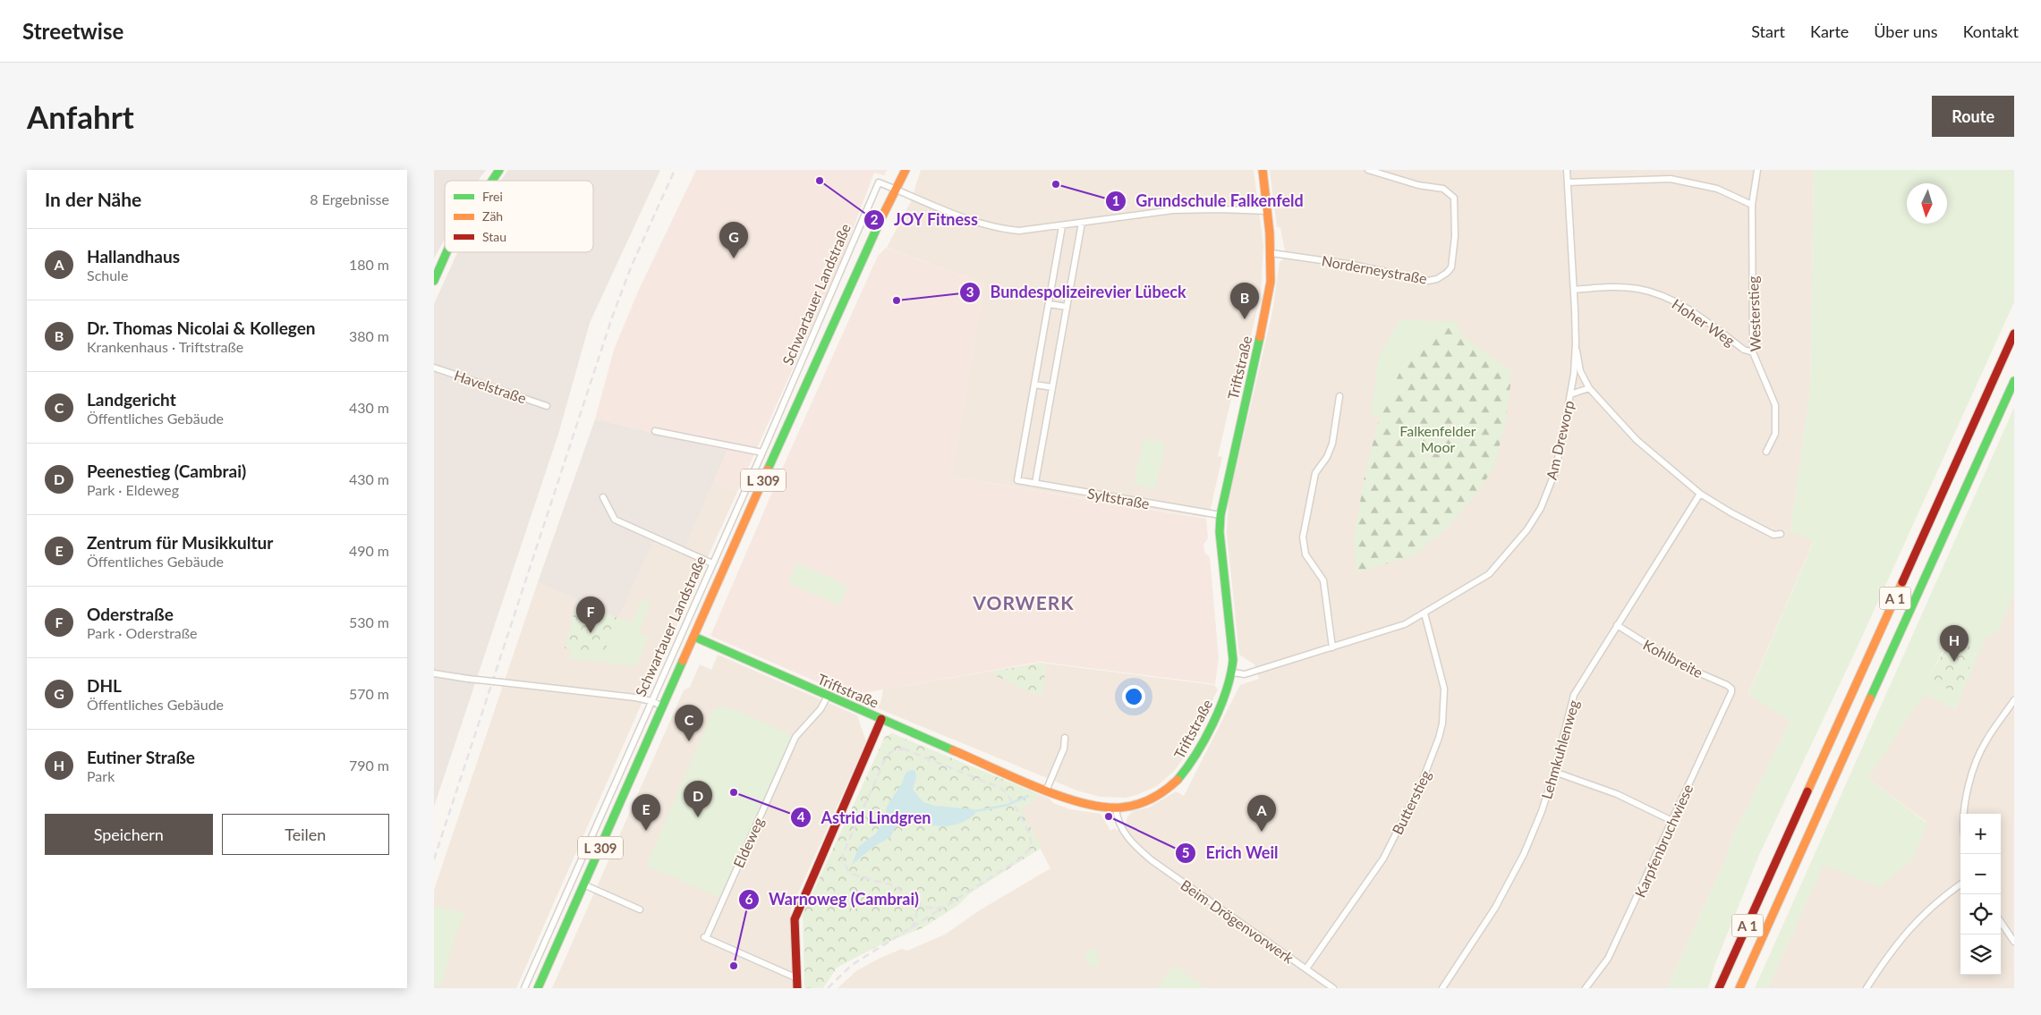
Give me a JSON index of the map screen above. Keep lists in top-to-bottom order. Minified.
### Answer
{"streets":{"main road":["Schwartauer Landstraße","Triftstraße","L 309","A 1"],"street":["Norderneystraße","Westerstieg","Hoher Weg","Havelstraße","Am Dreworp","Syltstraße","Kohlbreite","Lehmkuhlenweg","Butterstieg","Karpfenbruchwiese","Eldeweg","Beim Drögenvorwerk"]},"crossings":[["Norderneystraße","Triftstraße"],["Schwartauer Landstraße","Triftstraße"],["Schwartauer Landstraße","L 309"],["Westerstieg","Hoher Weg"],["Hoher Weg","Am Dreworp"],["Triftstraße","Am Dreworp"],["Triftstraße","Syltstraße"],["Triftstraße","Eldeweg"],["Triftstraße","Beim Drögenvorwerk"],["Am Dreworp","Butterstieg"],["Kohlbreite","Lehmkuhlenweg"],["Kohlbreite","Karpfenbruchwiese"],["Butterstieg","Beim Drögenvorwerk"]],"districts":["VORWERK"],"parks":["Falkenfelder Moor"],"places":["JOY Fitness","Grundschule Falkenfeld","Bundespolizeirevier Lübeck","Astrid Lindgren","Erich Weil","Warnoweg (Cambrai)"],"legend":["Frei","Zäh","Stau"],"north":"bottom","page":{"header":"Streetwise","nav":["Start","Karte","Über uns","Kontakt"],"buttons":["Route",["Speichern","Teilen"]],"title":"Anfahrt","heading":["In der Nähe","8 Ergebnisse"],"pins":["G","B","F","H","C","D","E","A"],"list":[{"mark":"A","name":"Hallandhaus","note":"Schule","value":"180 m"},{"mark":"B","name":"Dr. Thomas Nicolai & Kollegen","note":"Krankenhaus · Triftstraße","value":"380 m"},{"mark":"C","name":"Landgericht","note":"Öffentliches Gebäude","value":"430 m"},{"mark":"D","name":"Peenestieg (Cambrai)","note":"Park · Eldeweg","value":"430 m"},{"mark":"E","name":"Zentrum für Musikkultur","note":"Öffentliches Gebäude","value":"490 m"},{"mark":"F","name":"Oderstraße","note":"Park · Oderstraße","value":"530 m"},{"mark":"G","name":"DHL","note":"Öffentliches Gebäude","value":"570 m"},{"mark":"H","name":"Eutiner Straße","note":"Park","value":"790 m"}],"map_buttons":["+","−"]}}
